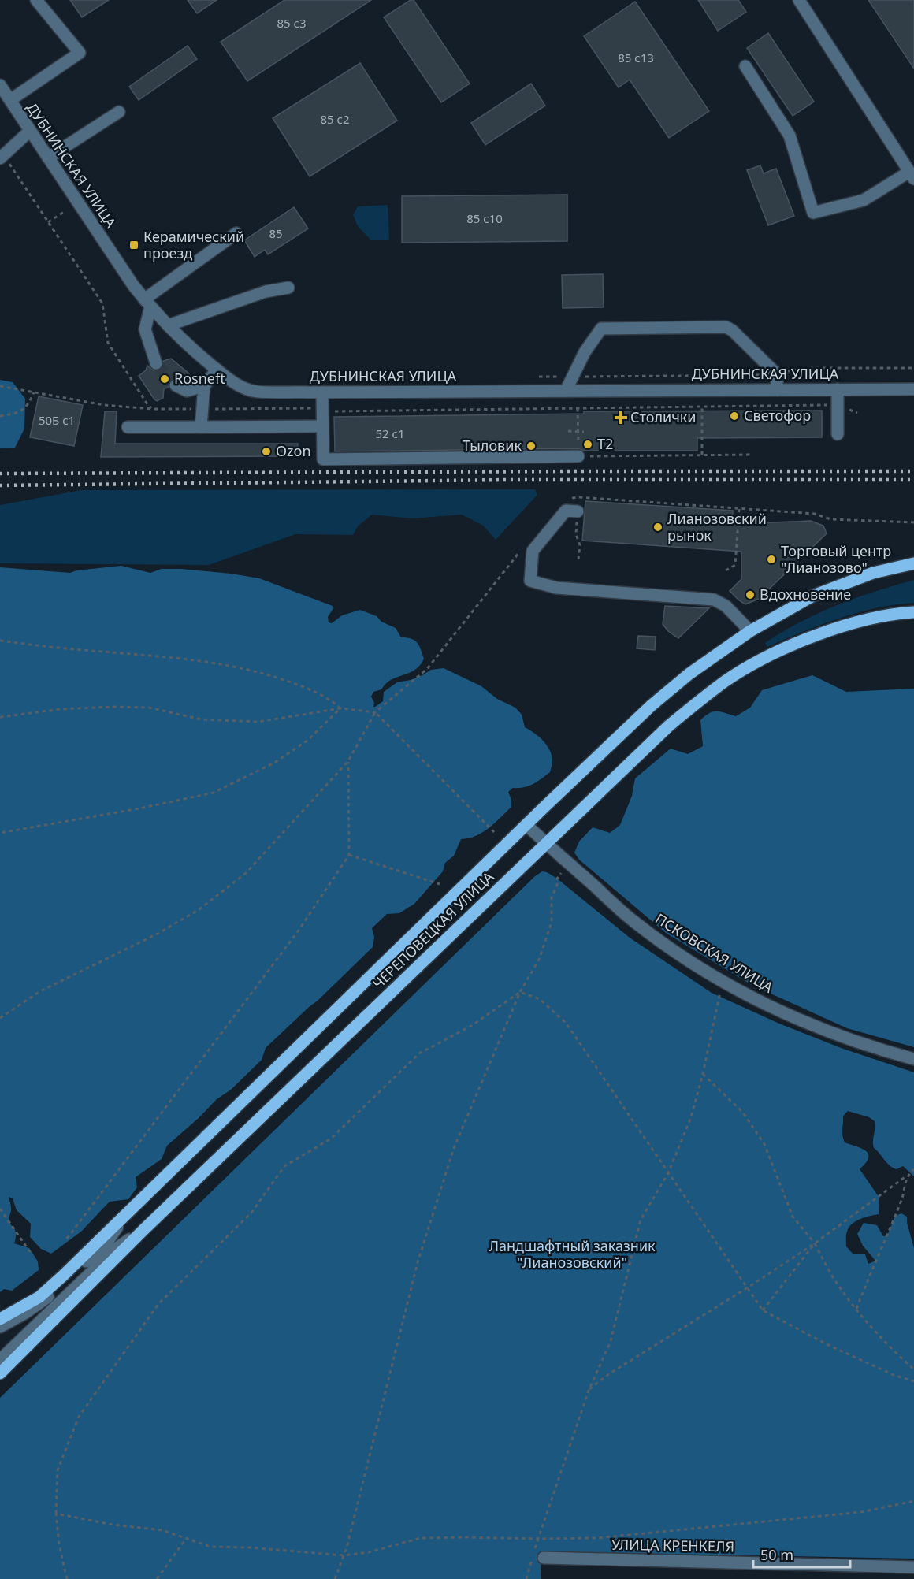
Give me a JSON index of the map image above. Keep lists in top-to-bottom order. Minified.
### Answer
{"streets":{"main road":["ЧЕРЕПОВЕЦКАЯ УЛИЦА"],"street":["ДУБНИНСКАЯ УЛИЦА","ПСКОВСКАЯ УЛИЦА","УЛИЦА КРЕНКЕЛЯ"]},"crossings":[["ЧЕРЕПОВЕЦКАЯ УЛИЦА","ПСКОВСКАЯ УЛИЦА"]],"parks":["Ландшафтный заказник \"Лианозовский\""],"places":{"transit":["Керамический проезд"],"other":["Rosneft","Светофор","T2","Тыловик","Ozon","Лианозовский рынок","Торговый центр \"Лианозово\"","Вдохновение"],"health":["Столички"]},"house_numbers":["85 с3","85 с13","85 с2","85 с10","85","50Б с1","52 с1"],"scale_bar":"50 m"}
